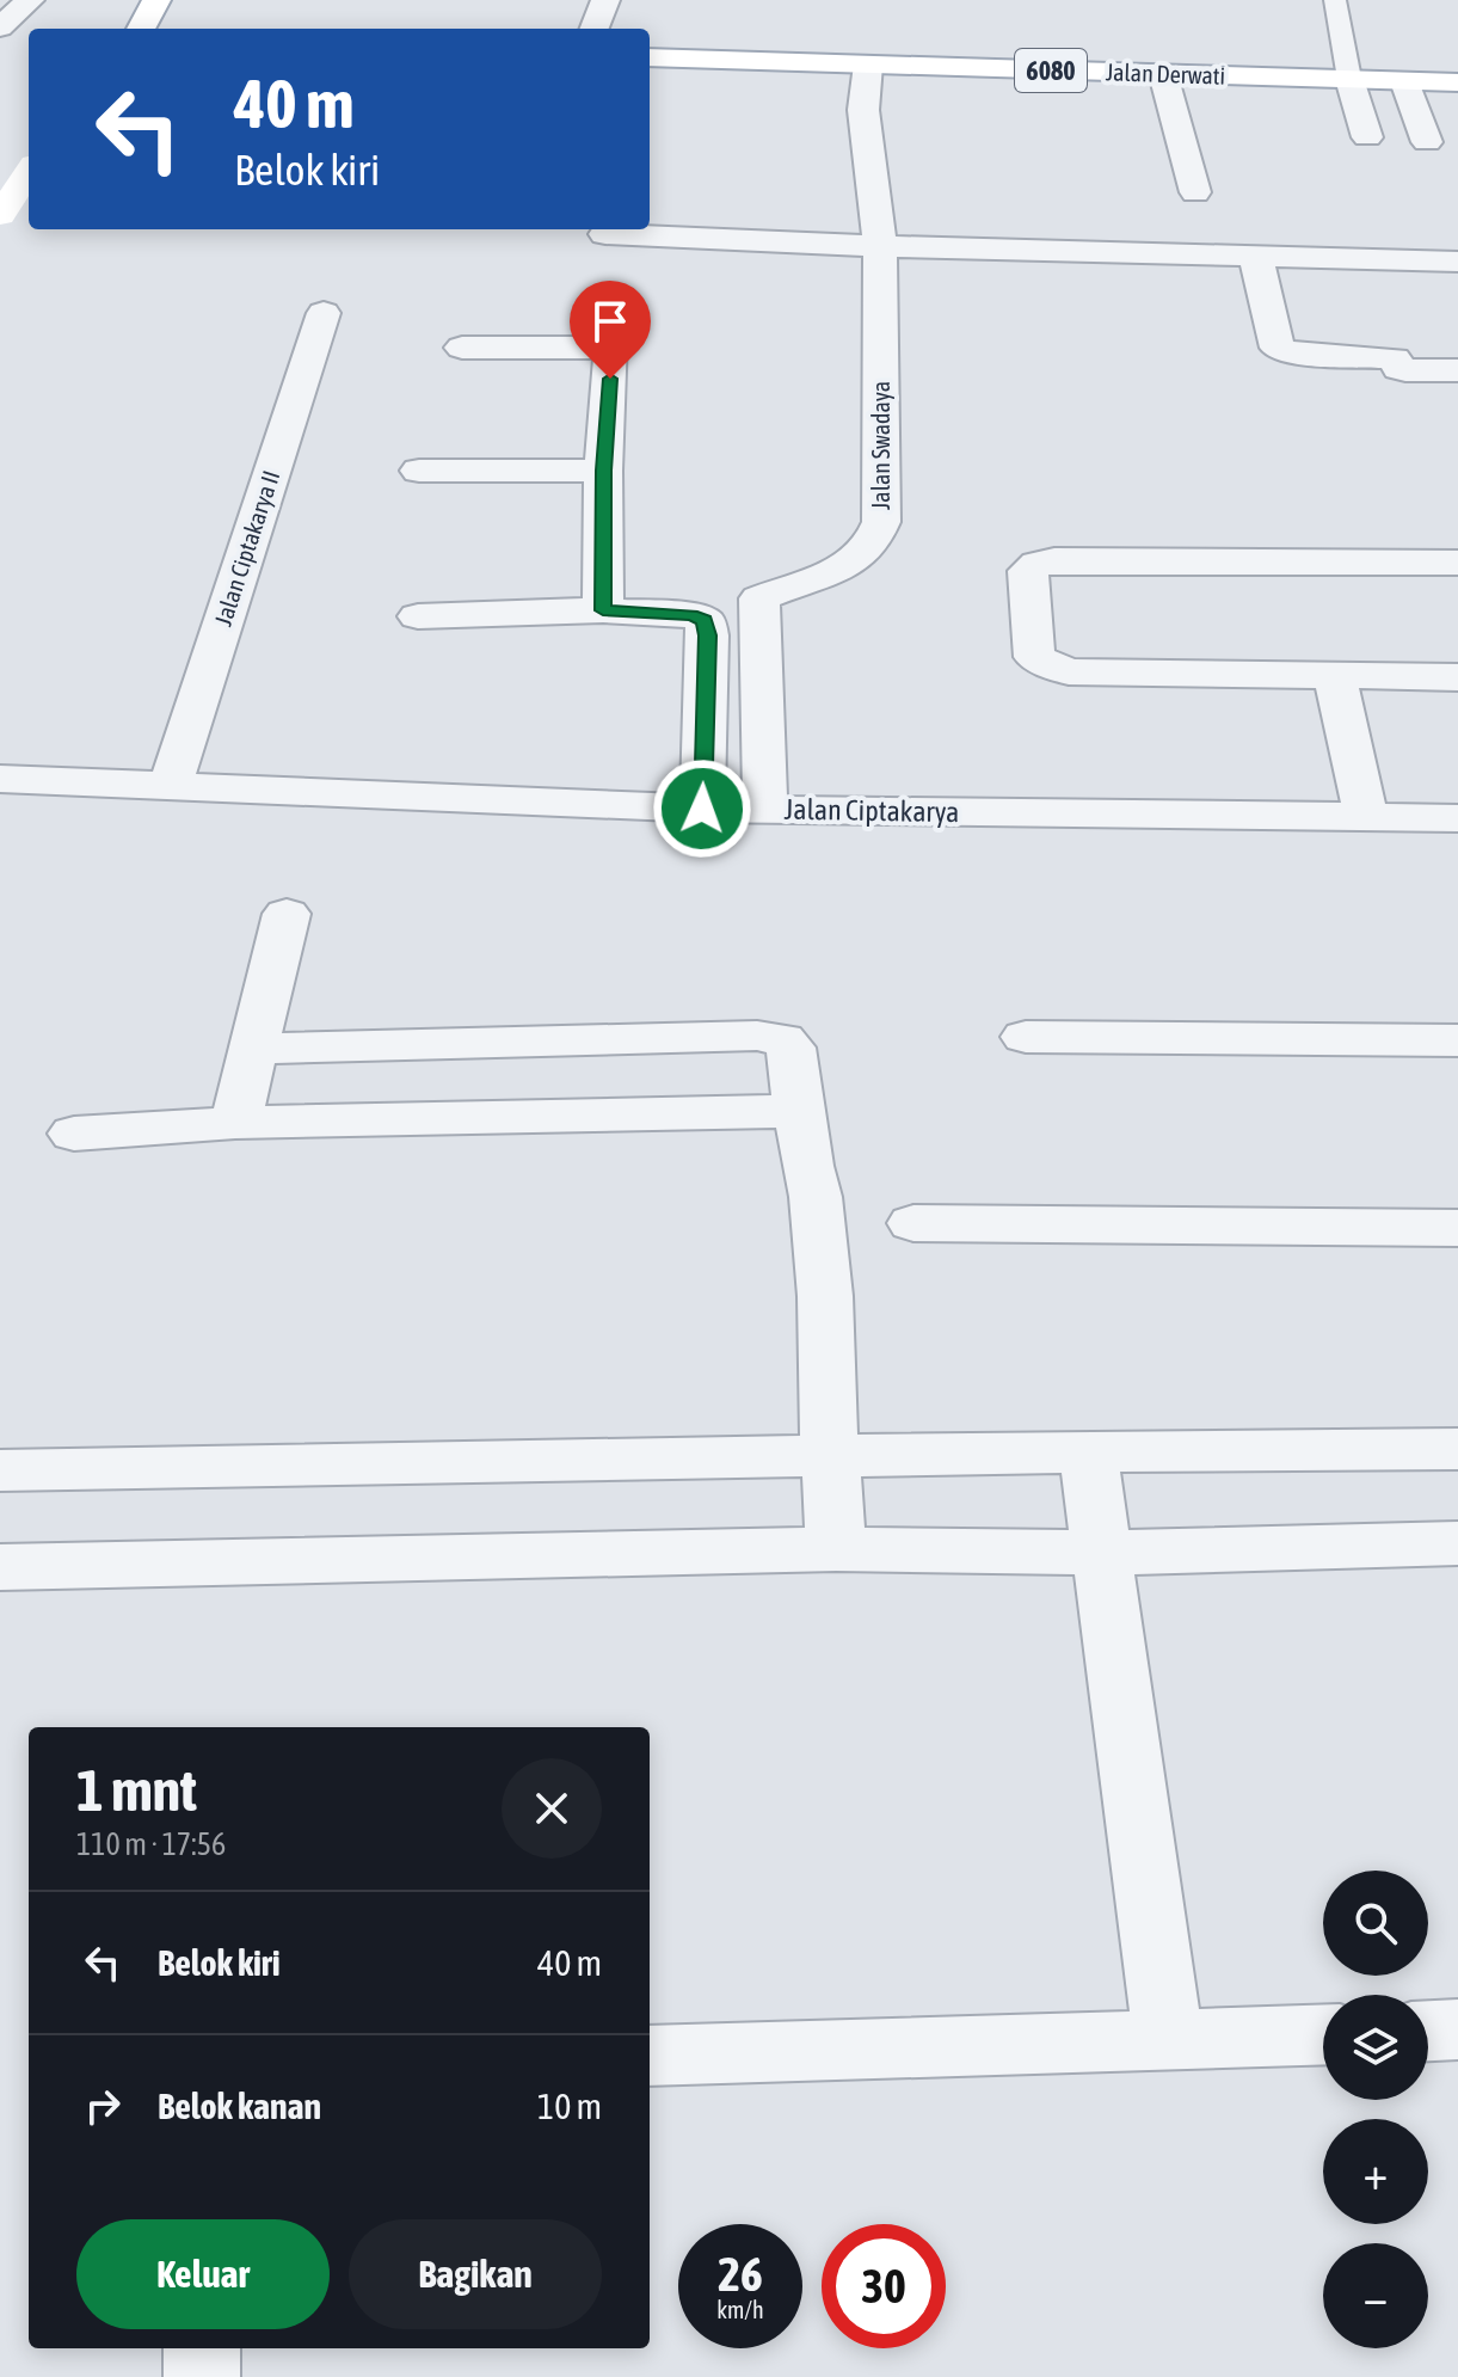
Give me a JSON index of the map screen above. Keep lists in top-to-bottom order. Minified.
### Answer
{"streets":{"main road":["6080","Jalan Derwati"],"street":["Jalan Swadaya","Jalan Ciptakarya II","Jalan Ciptakarya"]},"crossings":[["Jalan Derwati","Jalan Swadaya"],["Jalan Swadaya","Jalan Ciptakarya"],["Jalan Ciptakarya II","Jalan Ciptakarya"]],"page":{"turn":["40 m","Belok kiri"],"heading":["1 mnt","110 m · 17:56"],"map_buttons":["+","−"],"list":[{"name":"Belok kiri","value":"40 m"},{"name":"Belok kanan","value":"10 m"}],"buttons":["Keluar","Bagikan"],"speed":"26 km/h","limit":"30"}}
